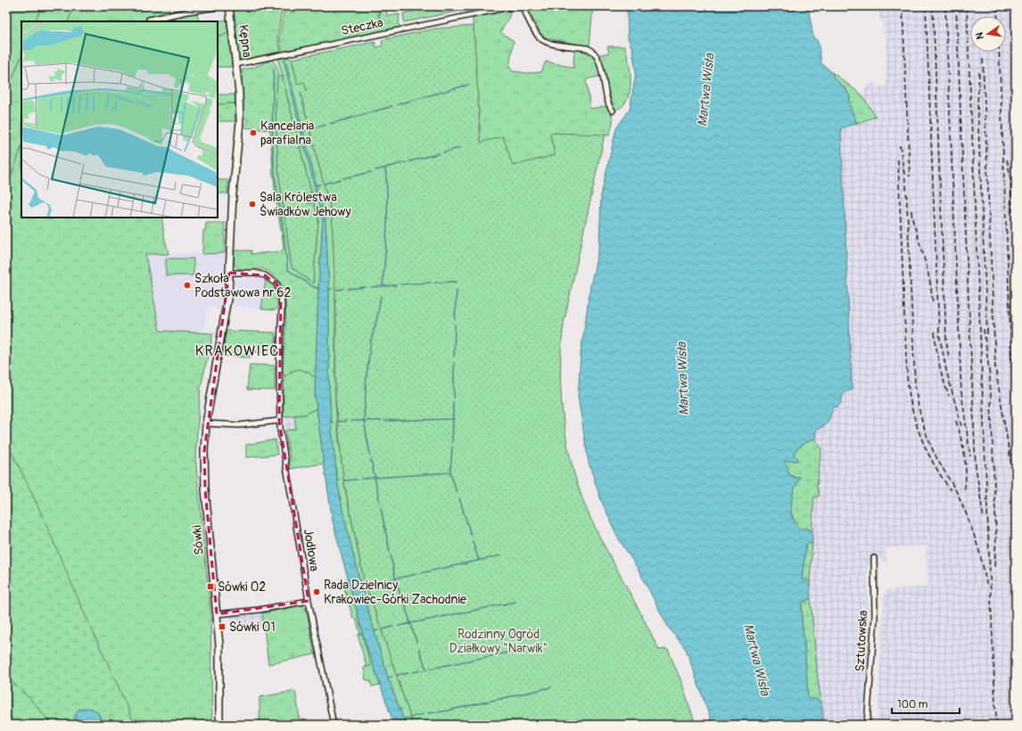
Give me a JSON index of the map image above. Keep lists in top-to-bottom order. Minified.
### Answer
{"streets":{"street":["Steczka","Kępna","Sówki","Jodłowa","Sztutowska"]},"crossings":[["Steczka","Kępna"],["Kępna","Sówki"],["Kępna","Jodłowa"]],"districts":["KRAKOWIEC"],"water":["Martwa Wisła"],"parks":["Rodzinny Ogród Działkowy \"Narwik\""],"places":{"other":["Kancelaria parafialna","Sala Królestwa Świadków Jehowy","Szkoła Podstawowa nr 62","Rada Dzielnicy Krakowiec-Górki Zachodnie"],"transit":["Sówki 02","Sówki 01"]},"scale_bar":"100 m","north":"left"}
